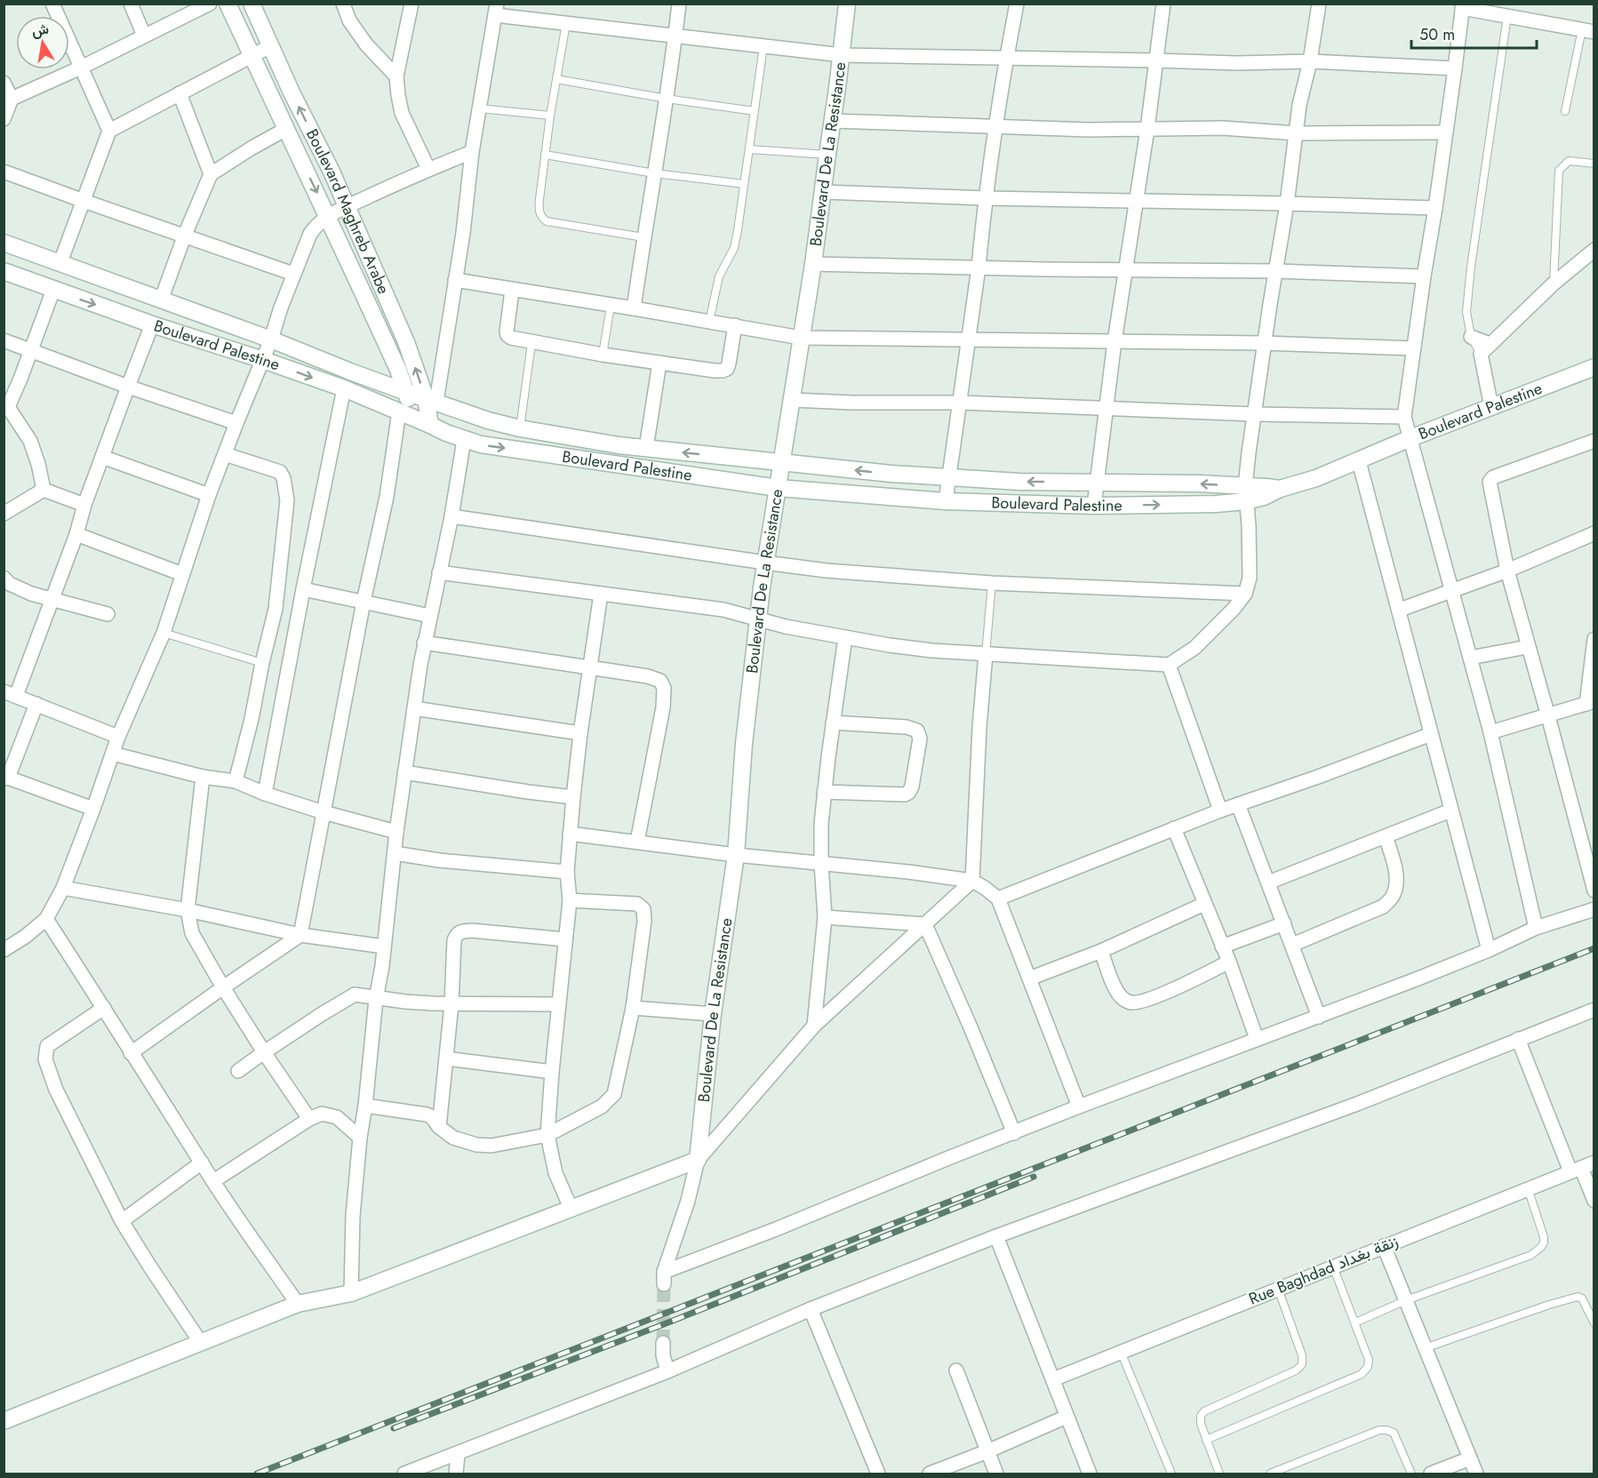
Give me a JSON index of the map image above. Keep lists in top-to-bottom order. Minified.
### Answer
{"streets":{"street":["Boulevard De La Resistance","Boulevard Maghreb Arabe","Boulevard Palestine","Rue Baghdad زنقة بغداد"]},"crossings":[["Boulevard De La Resistance","Boulevard Palestine"],["Boulevard Maghreb Arabe","Boulevard Palestine"]],"scale_bar":"50 m","north":"top"}
